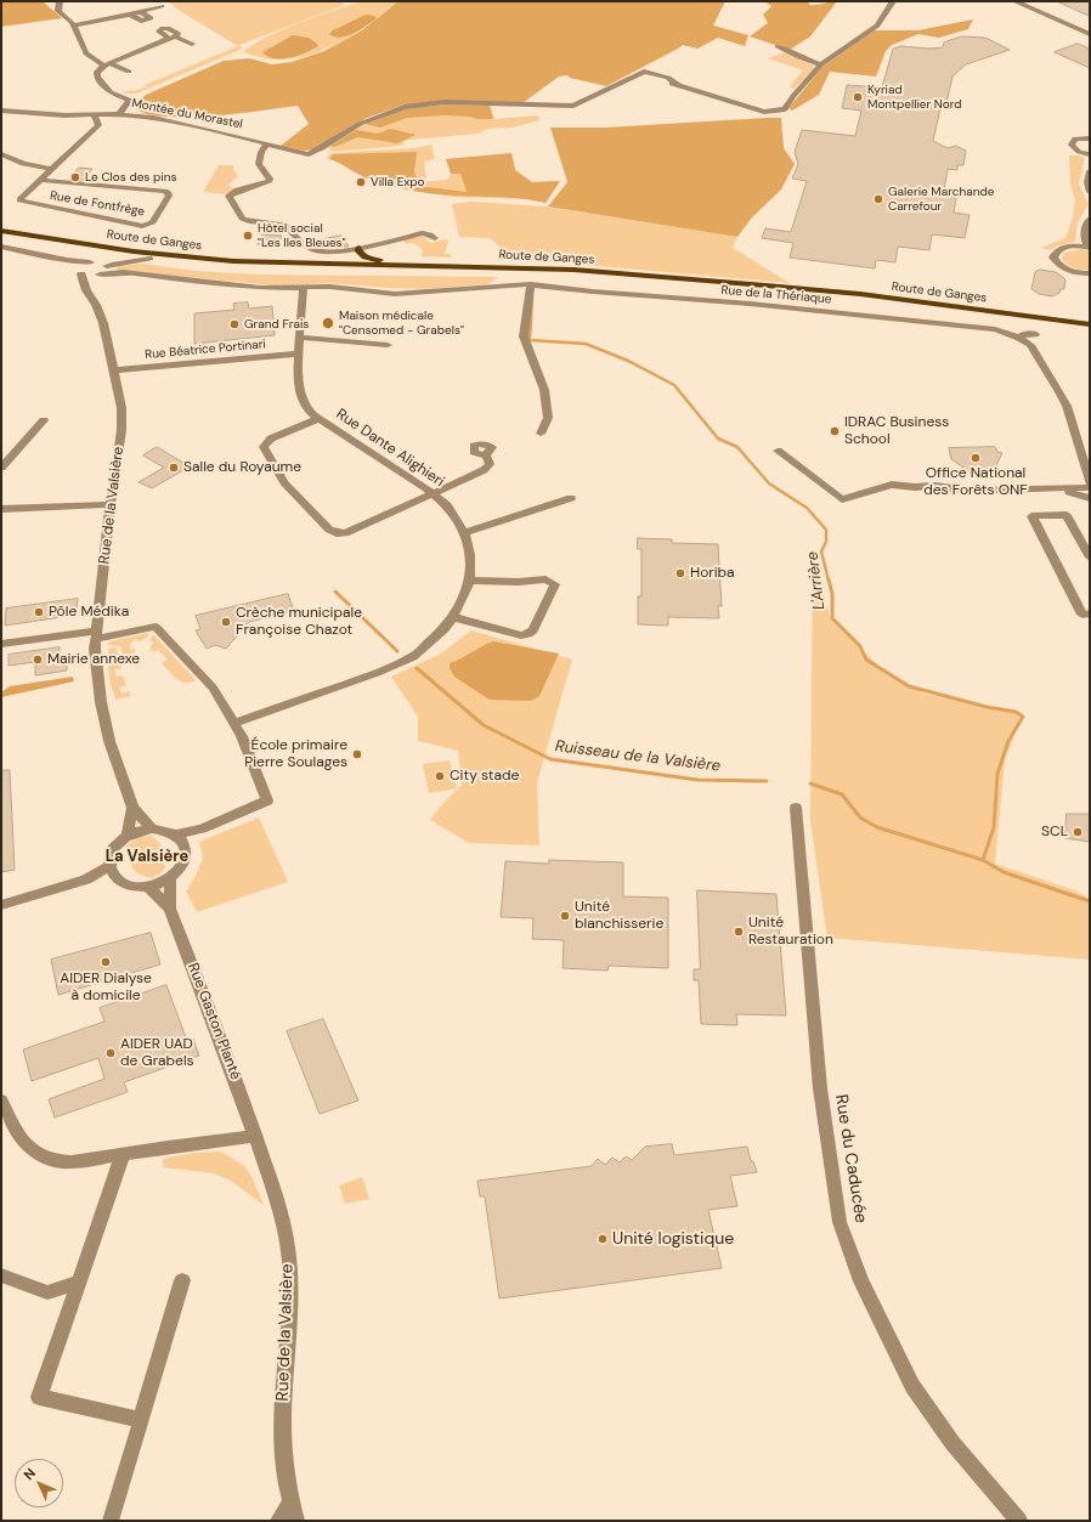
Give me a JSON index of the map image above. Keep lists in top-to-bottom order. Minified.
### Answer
{"streets":{"main road":["Route de Ganges"],"street":["Montée du Morastel","Rue de Fontfrège","Rue de la Thériaque","Rue Béatrice Portinari","Rue Dante Alighieri","Rue de la Valsière","Rue Gaston Planté","Rue du Caducée"]},"crossings":[["Montée du Morastel","Rue de Fontfrège"],["Rue de la Thériaque","Rue Dante Alighieri"],["Rue Béatrice Portinari","Rue Dante Alighieri"],["Rue Béatrice Portinari","Rue de la Valsière"],["Rue de la Valsière","Rue Gaston Planté"]],"districts":["La Valsière"],"water":["L'Arrière","Ruisseau de la Valsière"],"places":["Kyriad Montpellier Nord","Le Clos des pins","Villa Expo","Galerie Marchande Carrefour","Hôtel social \"Les Iles Bleues\"","Maison médicale \"Censomed - Grabels\"","Grand Frais","IDRAC Business School","Office National des Forêts ONF","Salle du Royaume","Horiba","Pôle Médika","Crèche municipale Françoise Chazot","Mairie annexe","École primaire Pierre Soulages","City stade","SCL","Unité blanchisserie","Unité Restauration","AIDER Dialyse à domicile","AIDER UAD de Grabels","Unité logistique"],"north":"top left"}
